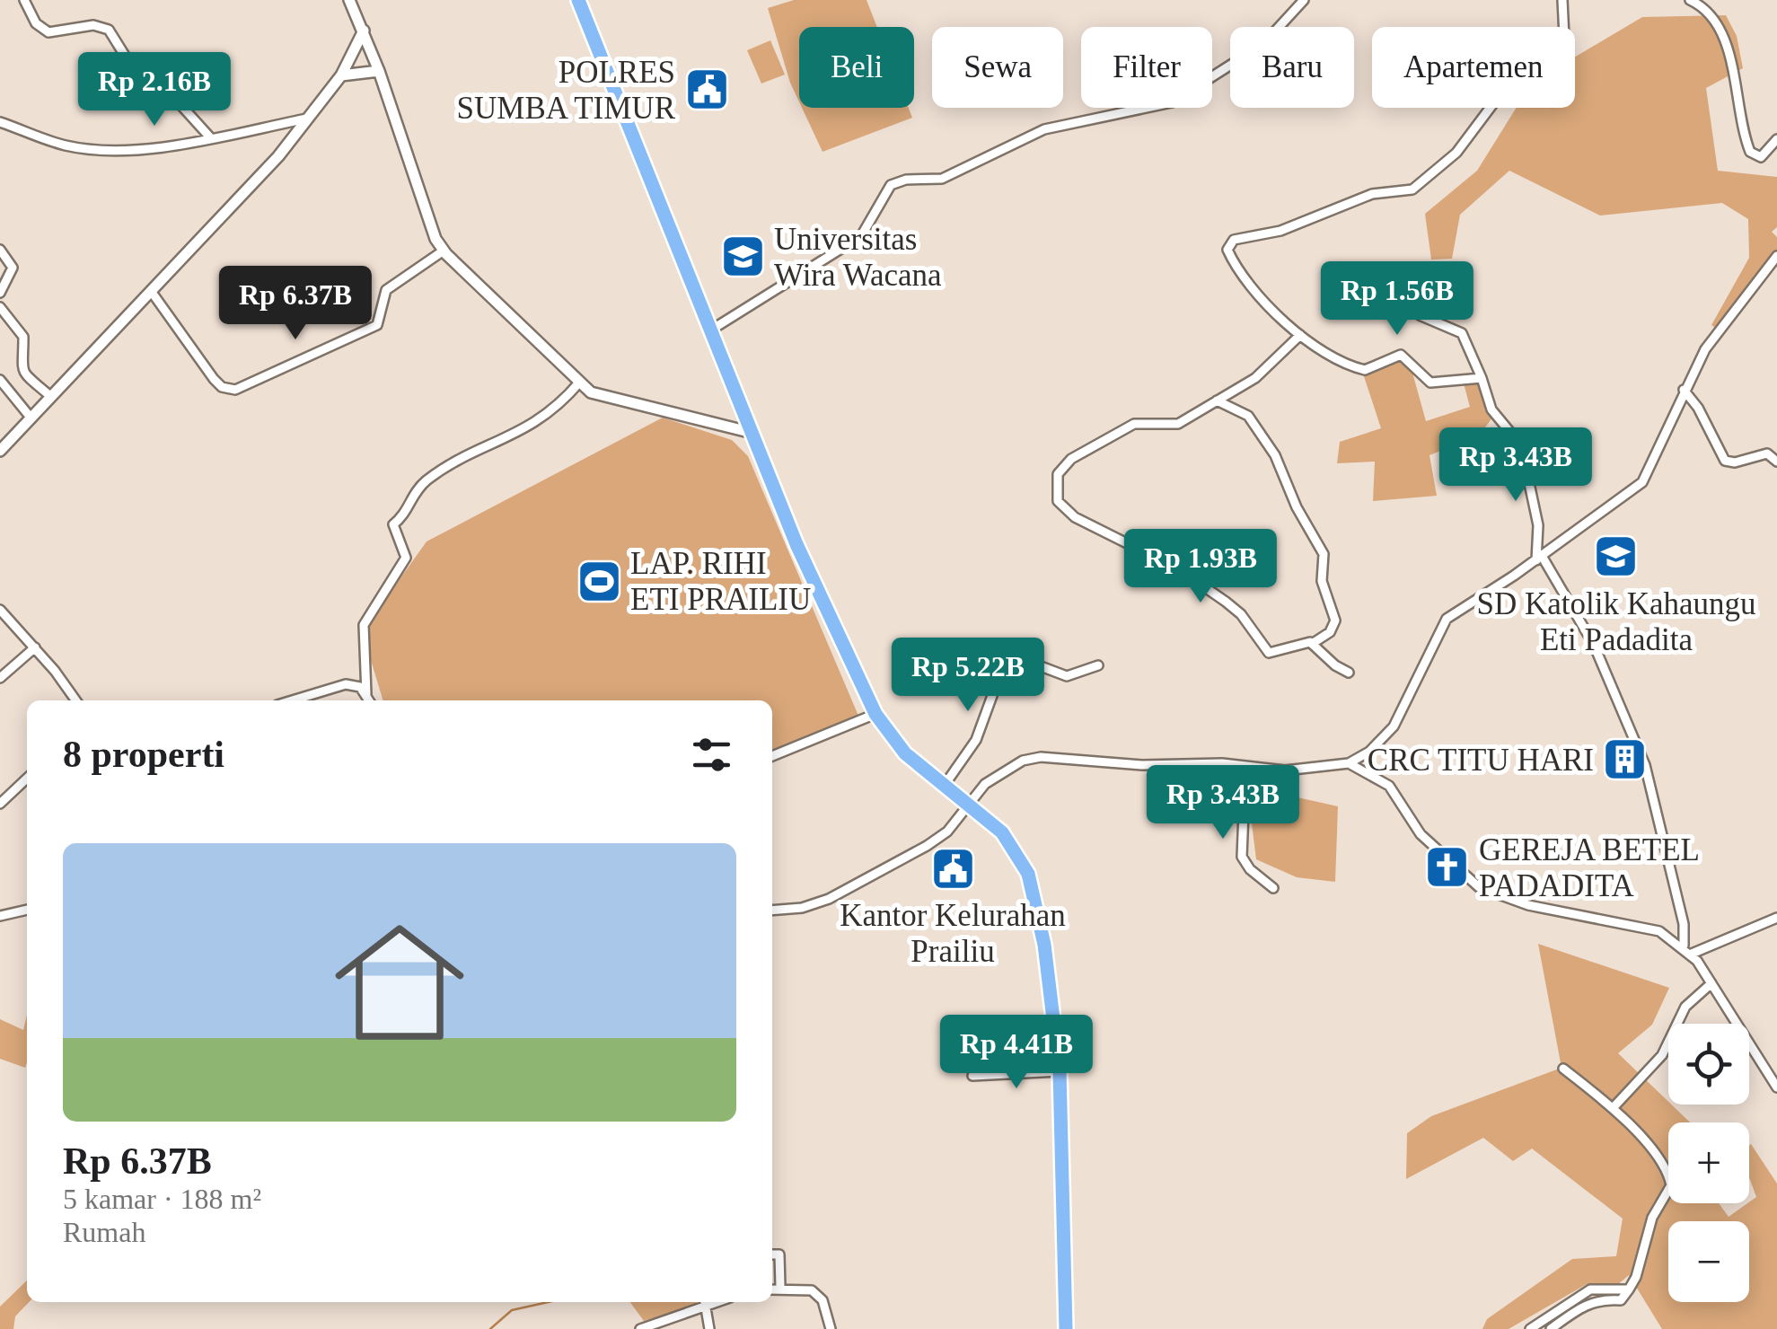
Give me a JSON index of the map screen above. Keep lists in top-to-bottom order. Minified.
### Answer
{"places":{"public building":["POLRES SUMBA TIMUR","Kantor Kelurahan Prailiu"],"school or university":["Universitas Wira Wacana","SD Katolik Kahaungu Eti Padadita"],"sports":["LAP. RIHI ETI PRAILIU"],"building":["CRC TITU HARI"],"church":["GEREJA BETEL PADADITA"]},"page":{"chip":["Beli","Sewa","Filter","Baru","Apartemen"],"price":["Rp 2.16B","Rp 1.56B","Rp 6.37B","Rp 3.43B","Rp 1.93B","Rp 5.22B","Rp 3.43B","Rp 4.41B"],"heading":"8 properti","list":[{"name":"Rp 6.37B","note":"5 kamar · 188 m² · Rumah"}],"map_buttons":["+","−"]}}
